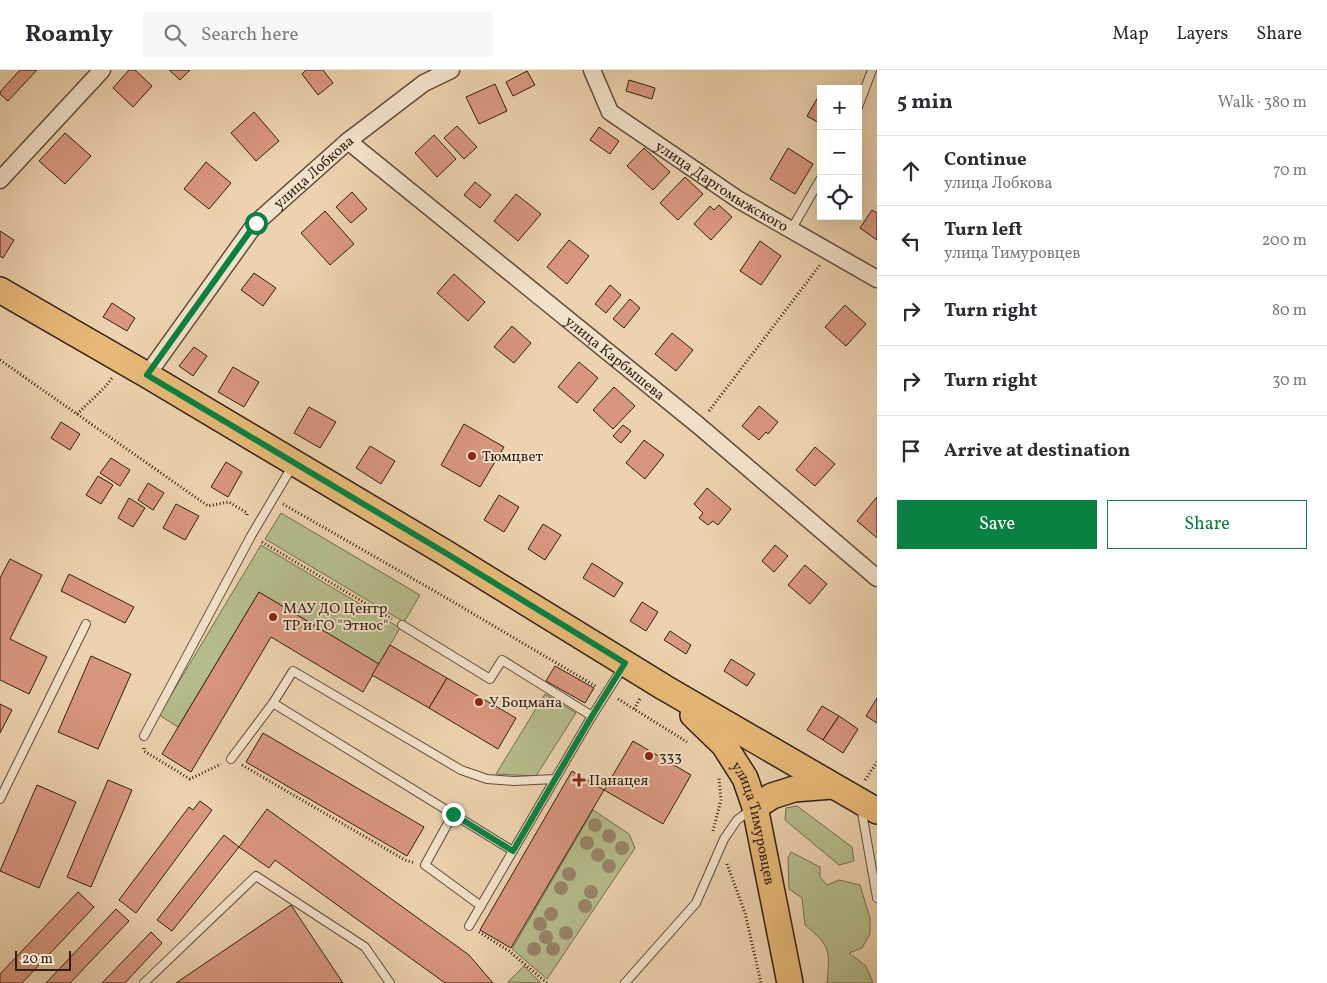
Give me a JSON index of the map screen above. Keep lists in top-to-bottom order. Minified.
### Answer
{"streets":{"main road":["улица Тимуровцев"],"street":["улица Лобкова","улица Даргомыжского","улица Карбышева"]},"crossings":[["улица Лобкова","улица Карбышева"],["улица Лобкова","улица Тимуровцев"]],"places":{"other":["Тюмцвет","МАУ ДО Центр ТР и ГО \"Этнос\"","У Боцмана","333"],"health":["Панацея"]},"scale_bar":"20 m","page":{"header":"Roamly","search":"Search here","nav":["Map","Layers","Share"],"heading":["5 min","Walk · 380 m"],"map_buttons":["+","−"],"list":[["Continue","улица Лобкова","70 m"],["Turn left","улица Тимуровцев","200 m"],["Turn right","80 m"],["Turn right","30 m"],"Arrive at destination"],"buttons":["Save","Share"],"scale":"20 m"}}
